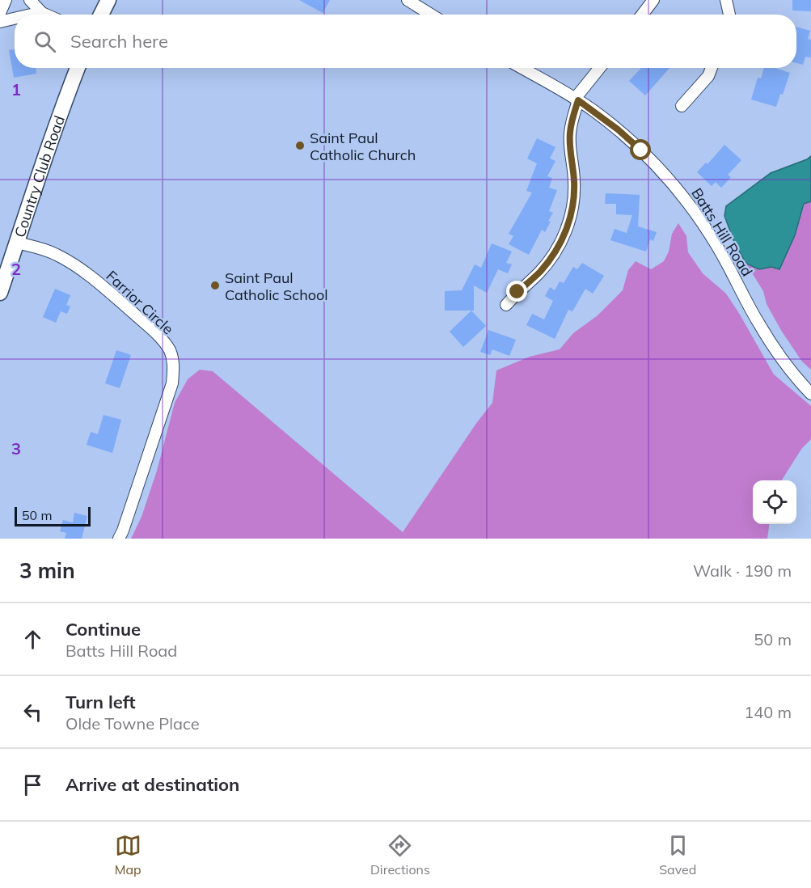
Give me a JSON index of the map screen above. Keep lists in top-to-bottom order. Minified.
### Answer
{"streets":{"street":["Country Club Road","Batts Hill Road","Farrior Circle"]},"crossings":[["Country Club Road","Farrior Circle"]],"places":["Saint Paul Catholic Church","Saint Paul Catholic School"],"scale_bar":"50 m","page":{"search":"Search here","scale":"50 m","heading":["3 min","Walk · 190 m"],"list":[["Continue","Batts Hill Road","50 m"],["Turn left","Olde Towne Place","140 m"],"Arrive at destination"],"nav":["Map","Directions","Saved"]},"grid":{"rows":["1","2","3"]}}
